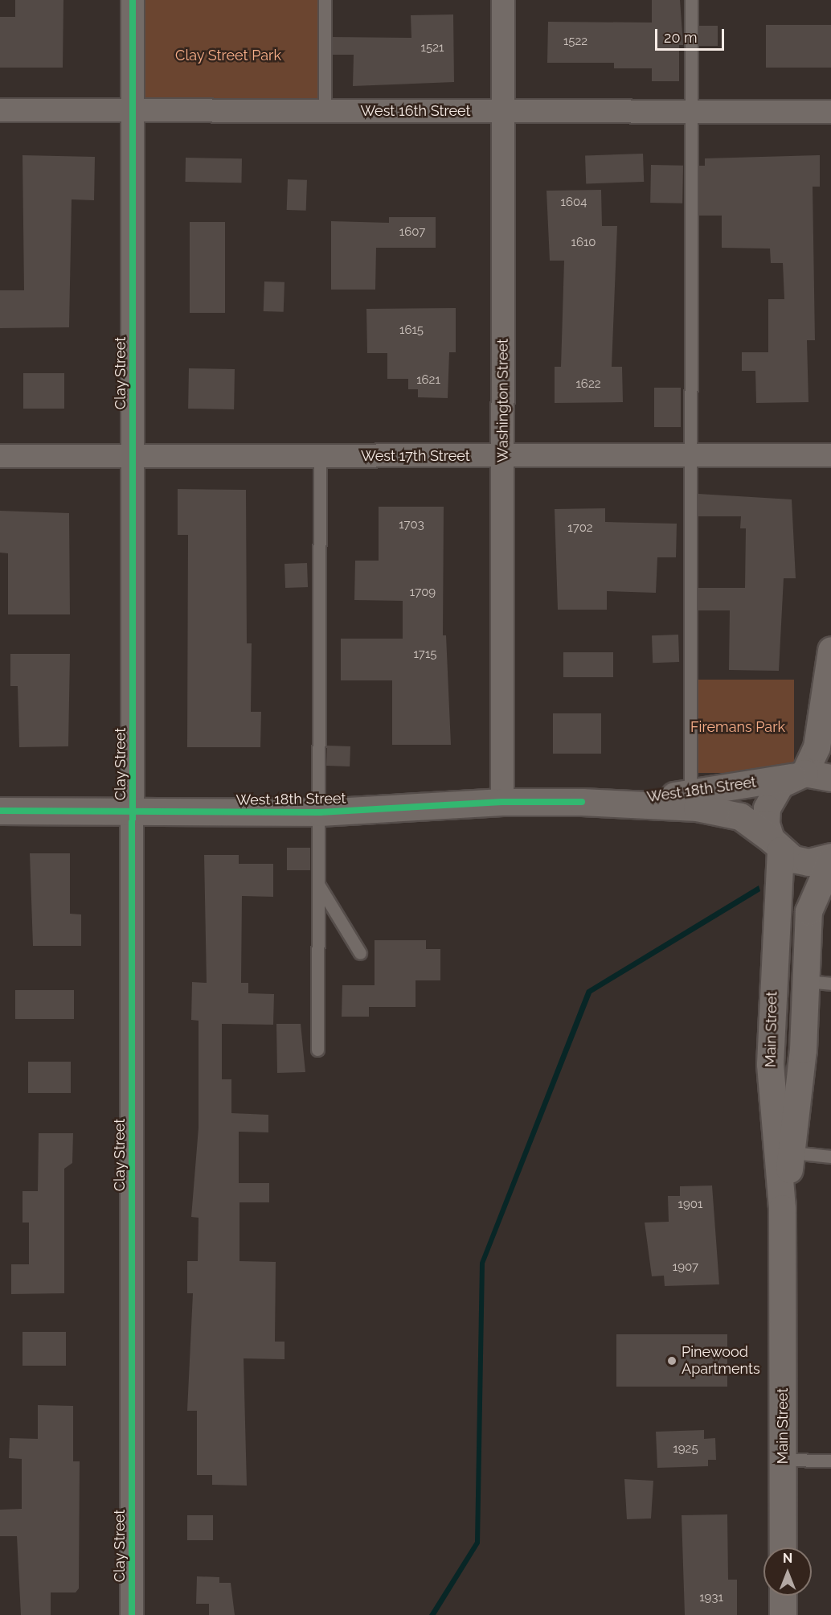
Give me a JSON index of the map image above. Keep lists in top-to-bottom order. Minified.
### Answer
{"streets":{"main road":["West 18th Street","Main Street"],"street":["West 16th Street","Clay Street","Washington Street","West 17th Street"]},"crossings":[["West 16th Street","Clay Street"],["West 16th Street","Washington Street"],["Clay Street","West 17th Street"],["Clay Street","West 18th Street"],["Washington Street","West 17th Street"],["Washington Street","West 18th Street"],["West 18th Street","Main Street"]],"parks":["Clay Street Park","Firemans Park"],"places":["Pinewood Apartments"],"house_numbers":["1522","1521","1604","1607","1610","1615","1621","1622","1703","1702","1709","1715","1901","1907","1925","1931"],"scale_bar":"20 m","north":"top"}
